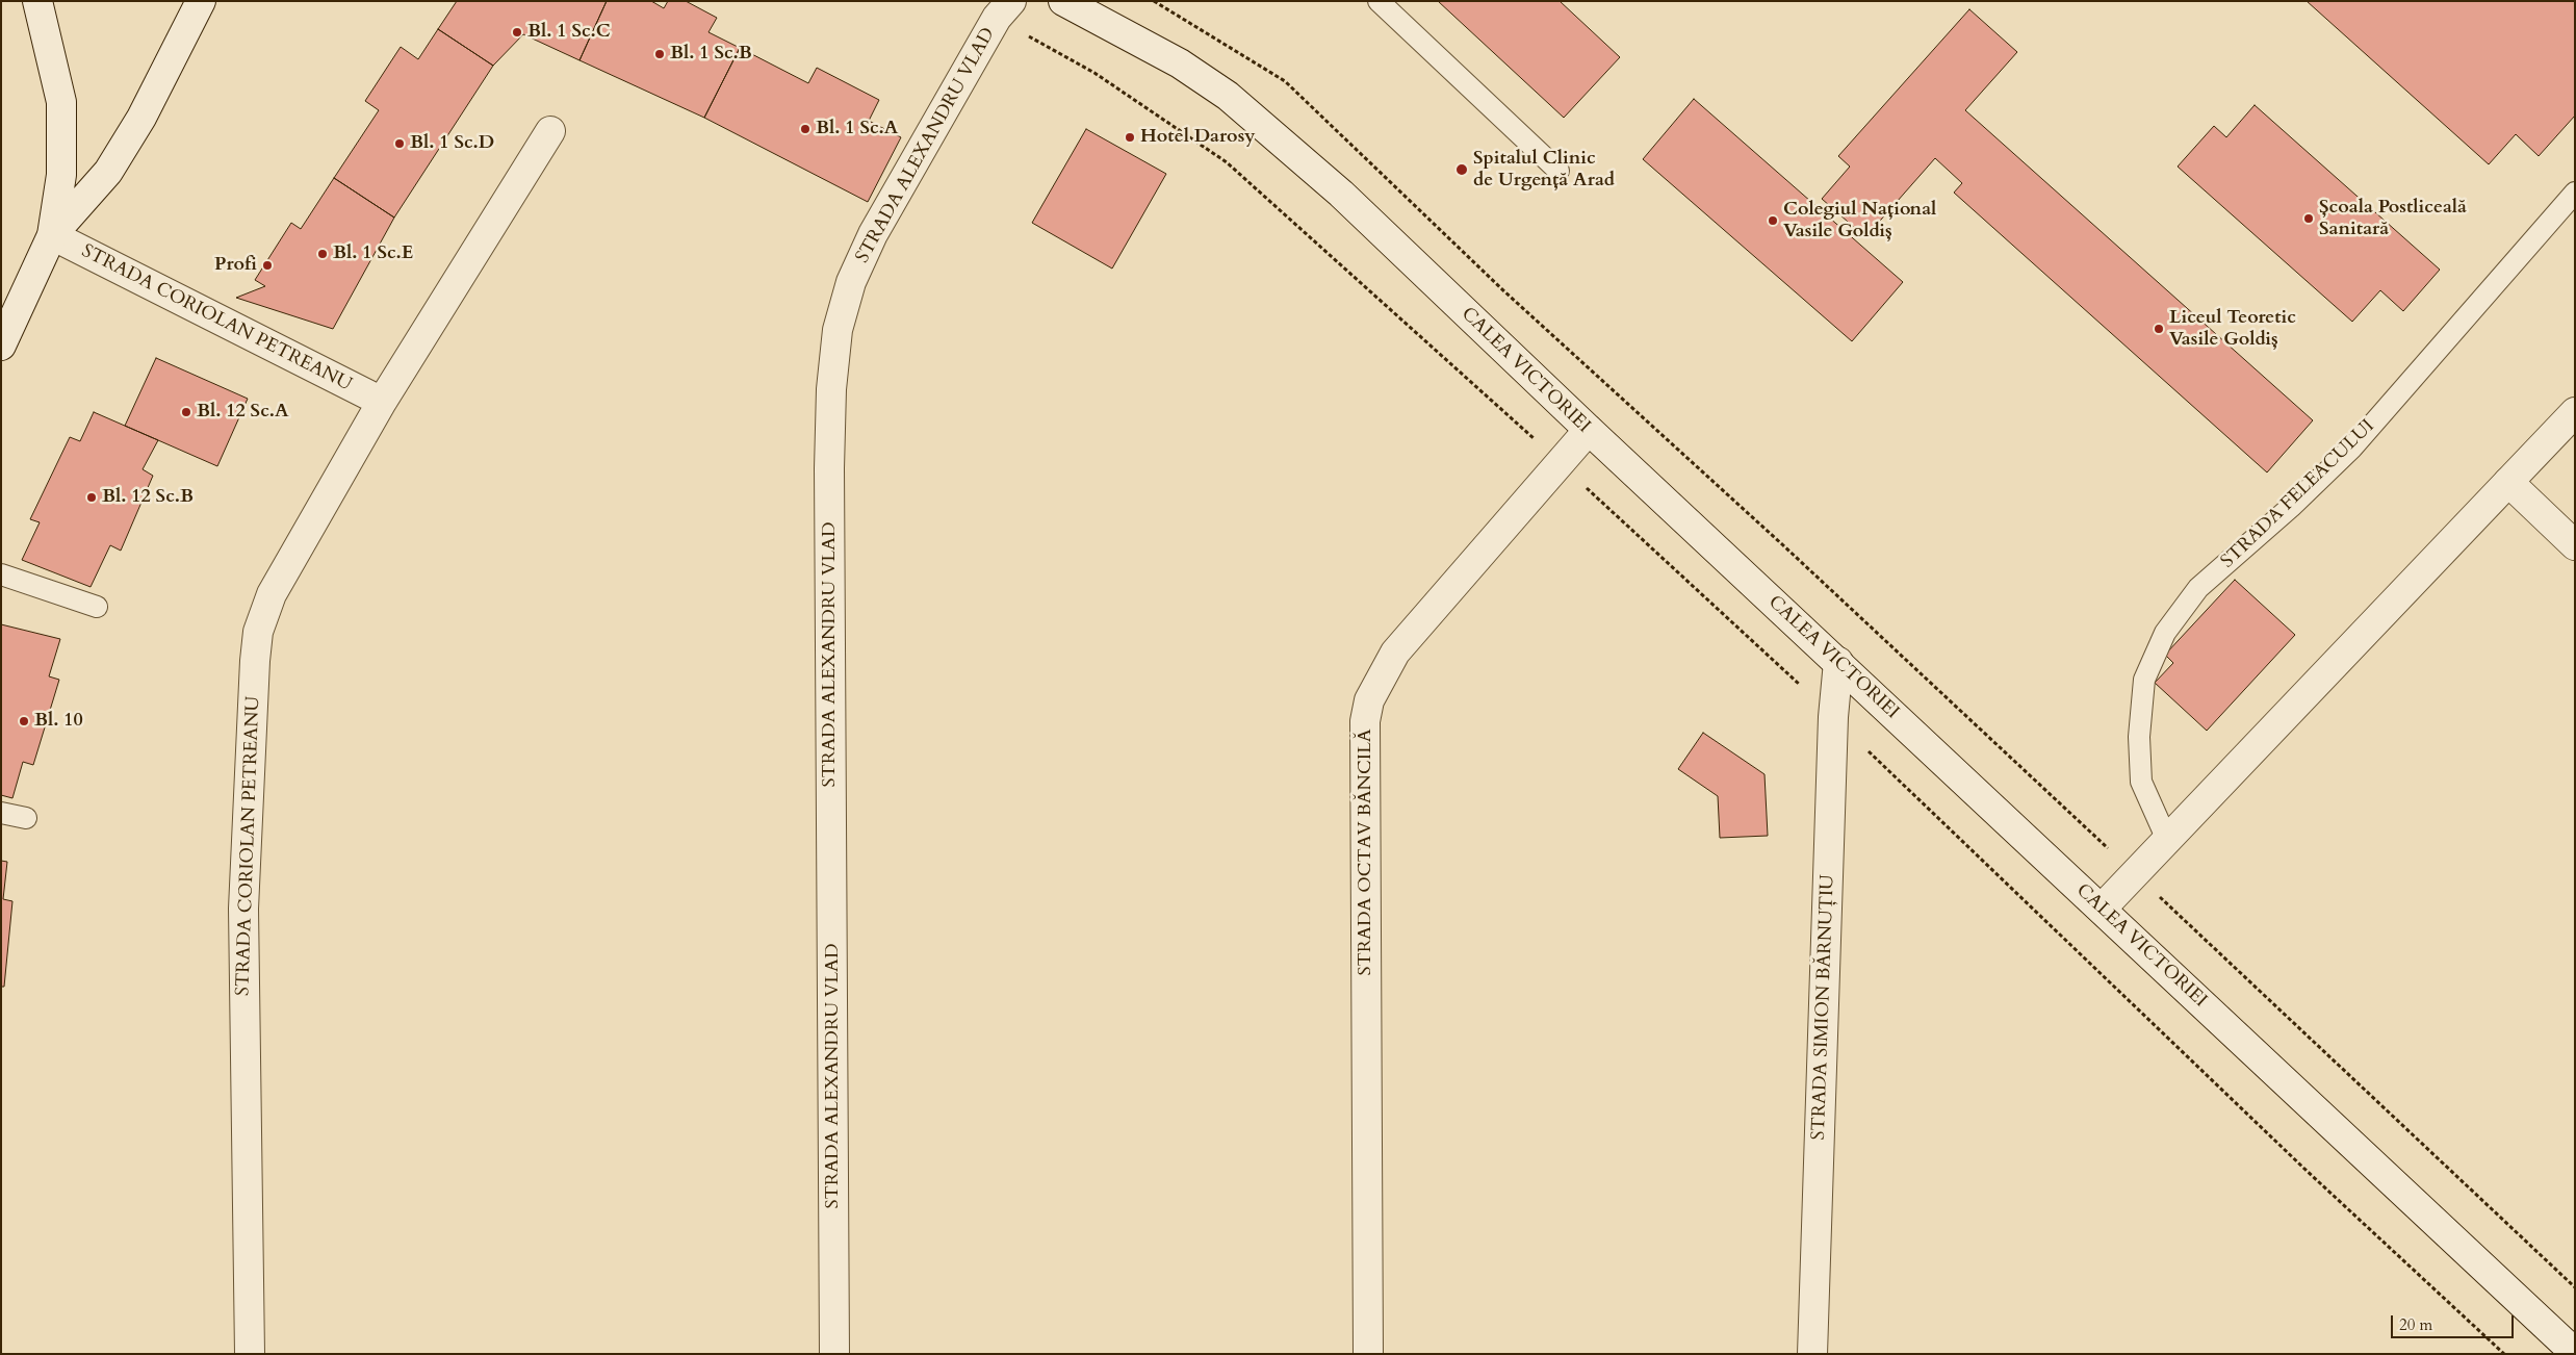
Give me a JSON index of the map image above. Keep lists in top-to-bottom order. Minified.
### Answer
{"streets":{"street":["STRADA ALEXANDRU VLAD","STRADA CORIOLAN PETREANU","CALEA VICTORIEI","STRADA OCTAV BĂNCILĂ","STRADA SIMION BĂRNUȚIU"],"lane":["STRADA FELEACULUI"]},"crossings":[["CALEA VICTORIEI","STRADA OCTAV BĂNCILĂ"],["CALEA VICTORIEI","STRADA SIMION BĂRNUȚIU"]],"places":["Bl. 1 Sc.C","Bl. 1 Sc.B","Bl. 1 Sc.A","Hotel Darosy","Bl. 1 Sc.D","Spitalul Clinic de Urgență Arad","Școala Postliceală Sanitară","Colegiul Național Vasile Goldiș","Bl. 1 Sc.E","Profi","Liceul Teoretic Vasile Goldiș","Bl. 12 Sc.A","Bl. 12 Sc.B","Bl. 10"],"scale_bar":"20 m"}
